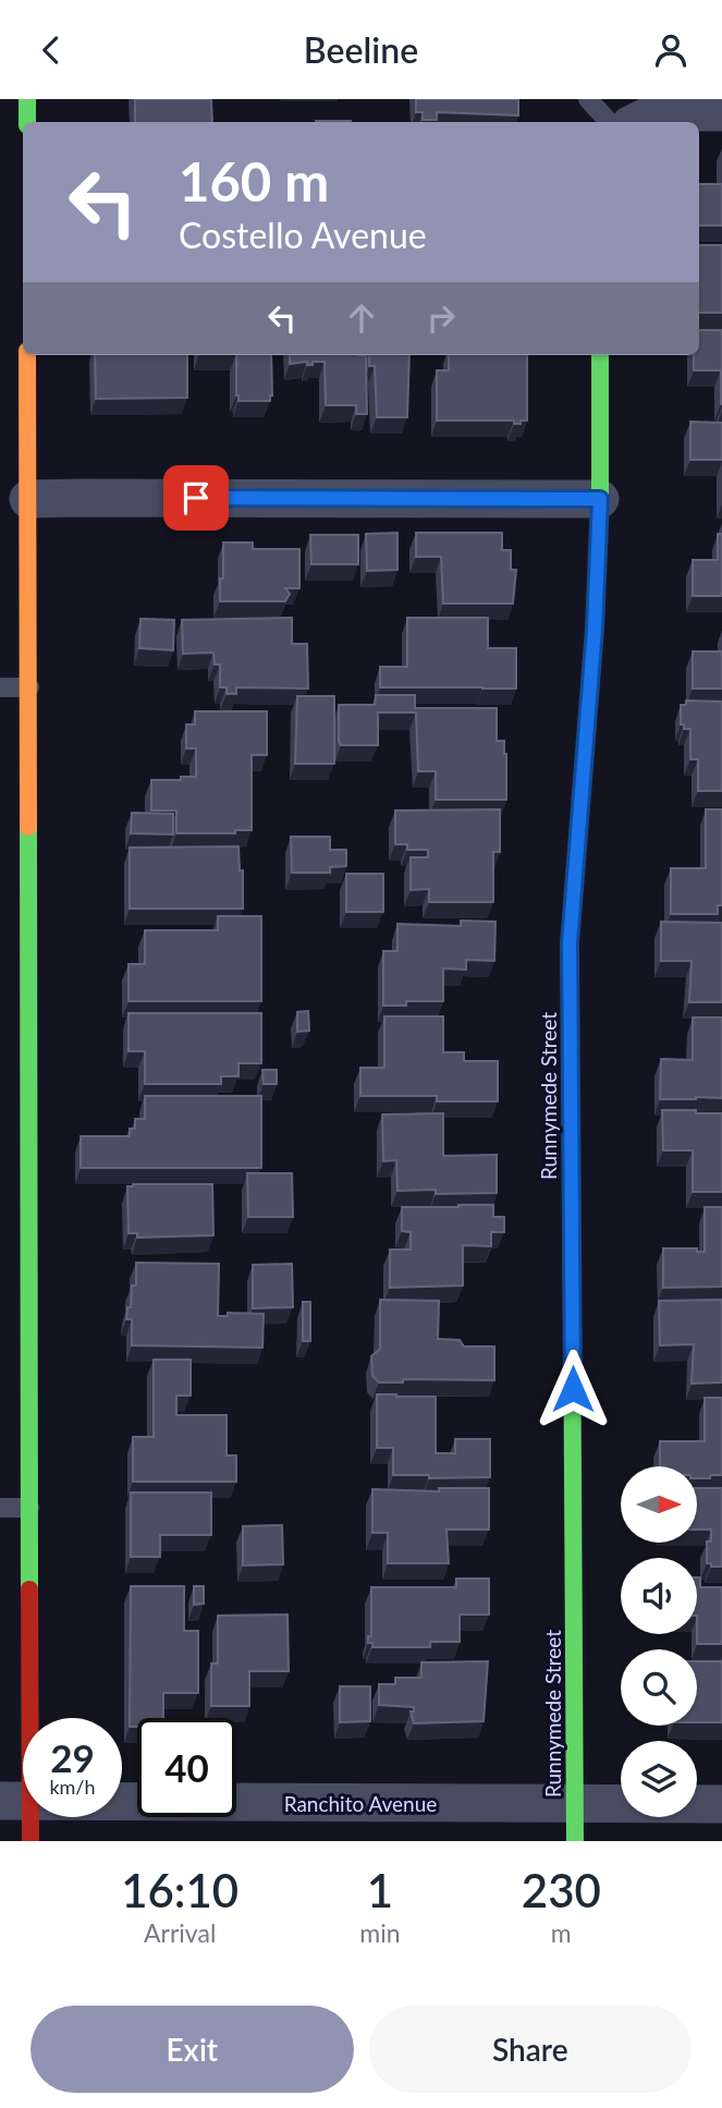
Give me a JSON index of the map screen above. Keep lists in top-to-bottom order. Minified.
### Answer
{"streets":{"street":["Runnymede Street","Ranchito Avenue"]},"crossings":[["Runnymede Street","Ranchito Avenue"]],"north":"right","page":{"header":"Beeline","turn":["160 m","Costello Avenue"],"speed":"29 km/h","limit":"40","eta":["16:10","Arrival","1","min","230","m"],"buttons":["Exit","Share"]}}
